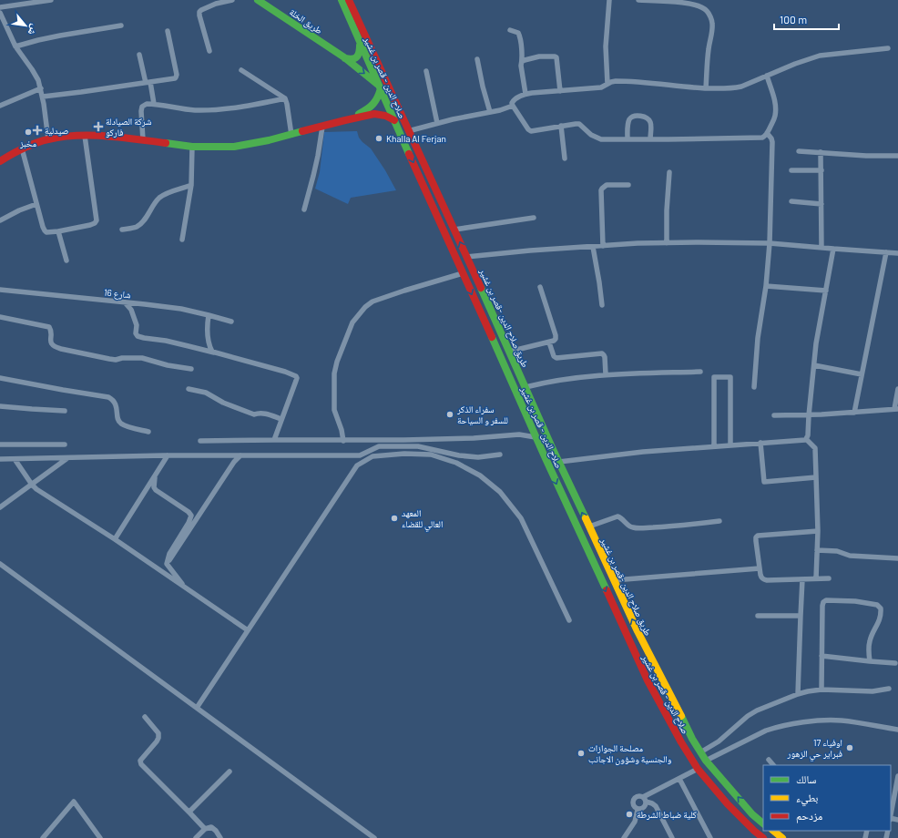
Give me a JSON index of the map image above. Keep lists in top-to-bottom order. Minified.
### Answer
{"streets":{"main road":["طريق الخلة","صلاح الدين - قصر بن غشير","طريق صلاح الدين -قصر بن غشير"],"street":["شارع 16"]},"crossings":[["طريق الخلة","صلاح الدين - قصر بن غشير"]],"one_way":["صلاح الدين - قصر بن غشير","طريق صلاح الدين -قصر بن غشير"],"places":{"health":["شركة الصيادلة فاركو","صيدلية"],"other":["مخبز","Khalla Al Ferjan","سفراء الذكر للسفر و السياحة","المعهد العالي للقضاء","اوفياء 17 فبراير حي الزهور","مصلحة الجوازات والجنسية وشؤون الاجانب","كلية ضباط الشرطة"]},"legend":["سالك","بطيء","مزدحم"],"scale_bar":"100 m","north":"bottom right"}
